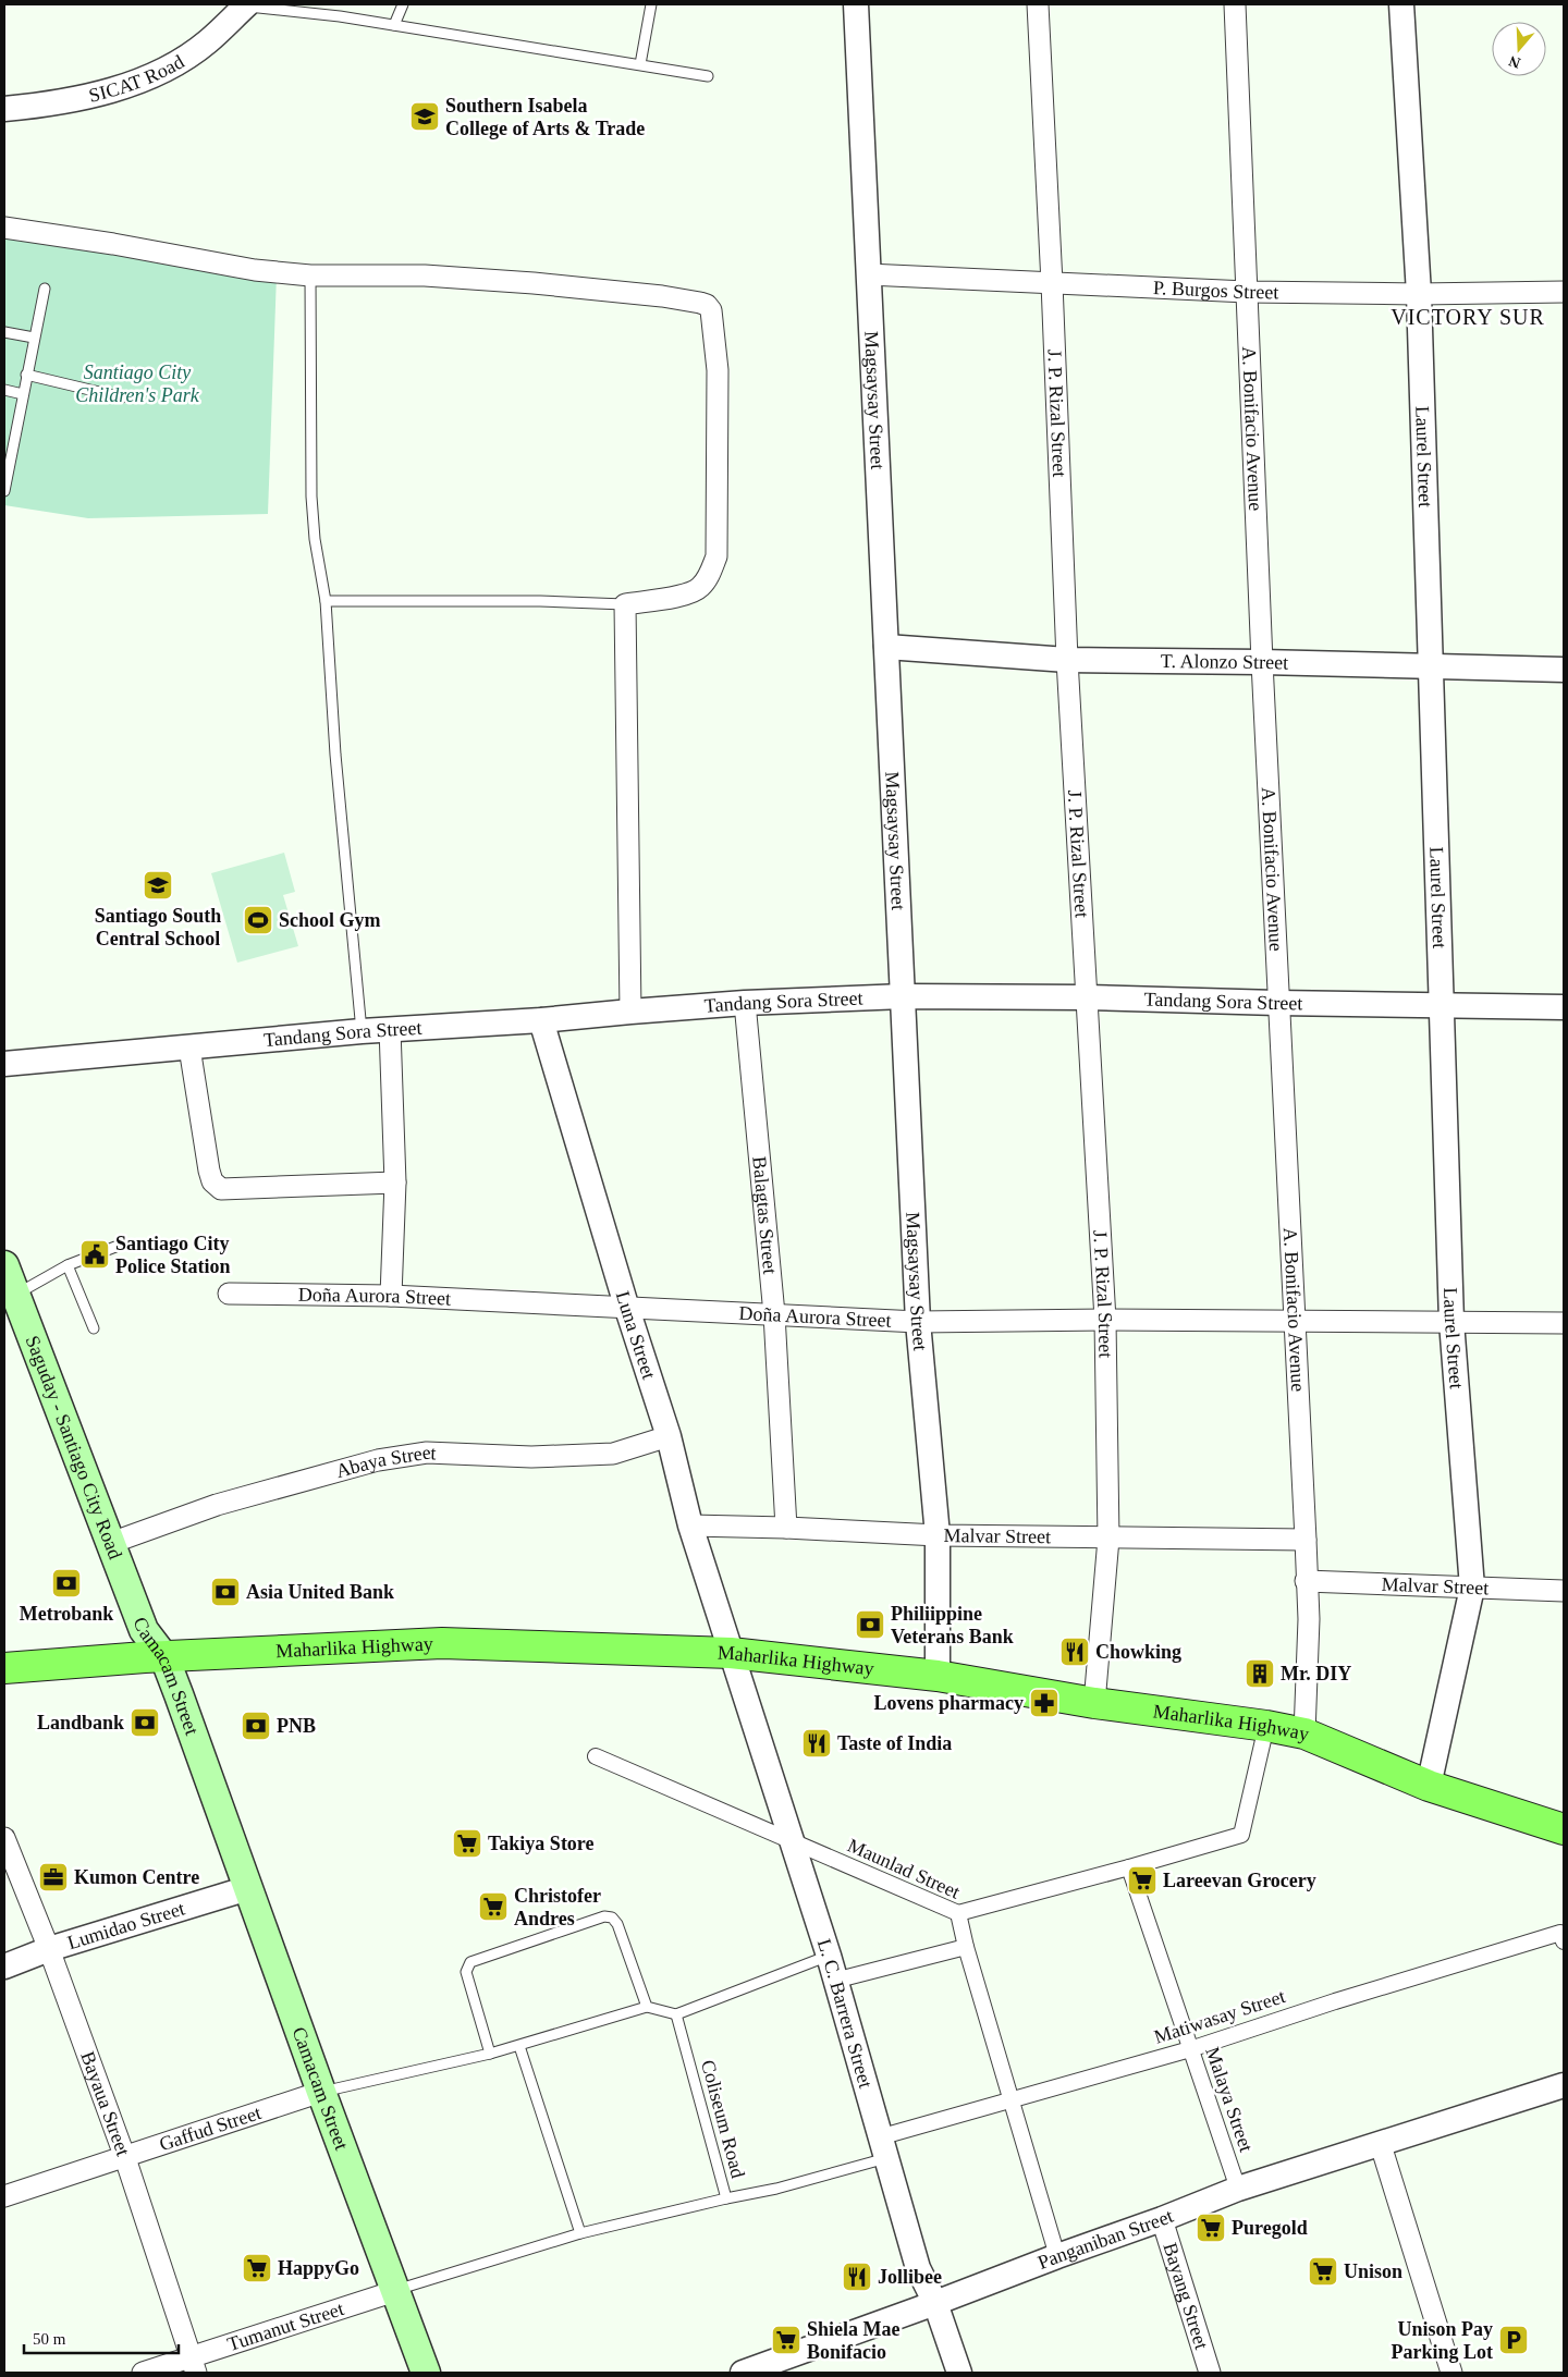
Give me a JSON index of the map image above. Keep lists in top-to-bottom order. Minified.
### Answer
{"streets":{"main road":["Saguday - Santiago City Road","Maharlika Highway","Camacam Street"],"street":["SICAT Road","P. Burgos Street","Magsaysay Street","J. P. Rizal Street","A. Bonifacio Avenue","Laurel Street","T. Alonzo Street","Tandang Sora Street","Balagtas Street","Doña Aurora Street","Luna Street","Abaya Street","Malvar Street","Maunlad Street","Lumidao Street","L. C. Barrera Street","Matiwasay Street","Malaya Street","Bayaua Street","Gaffud Street","Panganiban Street","Bayang Street","Tumanut Street"],"lane":["Coliseum Road"]},"crossings":[["P. Burgos Street","Magsaysay Street"],["P. Burgos Street","J. P. Rizal Street"],["P. Burgos Street","A. Bonifacio Avenue"],["P. Burgos Street","Laurel Street"],["Magsaysay Street","T. Alonzo Street"],["Magsaysay Street","Tandang Sora Street"],["Magsaysay Street","Doña Aurora Street"],["Magsaysay Street","Malvar Street"],["Magsaysay Street","Maharlika Highway"],["J. P. Rizal Street","T. Alonzo Street"],["J. P. Rizal Street","Tandang Sora Street"],["J. P. Rizal Street","Doña Aurora Street"],["J. P. Rizal Street","Malvar Street"],["J. P. Rizal Street","Maharlika Highway"],["A. Bonifacio Avenue","T. Alonzo Street"],["A. Bonifacio Avenue","Tandang Sora Street"],["A. Bonifacio Avenue","Doña Aurora Street"],["A. Bonifacio Avenue","Malvar Street"],["A. Bonifacio Avenue","Maharlika Highway"],["Laurel Street","T. Alonzo Street"],["Laurel Street","Tandang Sora Street"],["Laurel Street","Doña Aurora Street"],["Laurel Street","Malvar Street"],["Laurel Street","Maharlika Highway"],["Tandang Sora Street","Balagtas Street"],["Tandang Sora Street","Luna Street"],["Balagtas Street","Doña Aurora Street"],["Balagtas Street","Malvar Street"],["Doña Aurora Street","Luna Street"],["Luna Street","Abaya Street"],["Luna Street","Malvar Street"],["Luna Street","Maharlika Highway"],["Luna Street","L. C. Barrera Street"],["Saguday - Santiago City Road","Abaya Street"],["Saguday - Santiago City Road","Maharlika Highway"],["Saguday - Santiago City Road","Camacam Street"],["Maharlika Highway","Camacam Street"],["Maharlika Highway","L. C. Barrera Street"],["Camacam Street","Lumidao Street"],["Camacam Street","Gaffud Street"],["Camacam Street","Tumanut Street"],["Maunlad Street","Matiwasay Street"],["Maunlad Street","Panganiban Street"],["Lumidao Street","Bayaua Street"],["L. C. Barrera Street","Matiwasay Street"],["L. C. Barrera Street","Coliseum Road"],["L. C. Barrera Street","Panganiban Street"],["Matiwasay Street","Malaya Street"],["Matiwasay Street","Coliseum Road"],["Malaya Street","Panganiban Street"],["Bayaua Street","Gaffud Street"],["Bayaua Street","Tumanut Street"],["Panganiban Street","Bayang Street"]],"districts":["VICTORY SUR"],"parks":["Santiago City Children's Park"],"places":{"school or university":["Southern Isabela College of Arts & Trade","Santiago South Central School"],"sports":["School Gym"],"public building":["Santiago City Police Station"],"bank":["Metrobank","Asia United Bank","Philiippine Veterans Bank","Landbank","PNB"],"restaurant":["Chowking","Taste of India","Jollibee"],"building":["Mr. DIY"],"pharmacy":["Lovens pharmacy"],"supermarket":["Takiya Store","Lareevan Grocery","Christofer Andres","Puregold","HappyGo","Unison","Shiela Mae Bonifacio"],"office":["Kumon Centre"],"parking":["Unison Pay Parking Lot"]},"scale_bar":"50 m","north":"bottom"}
